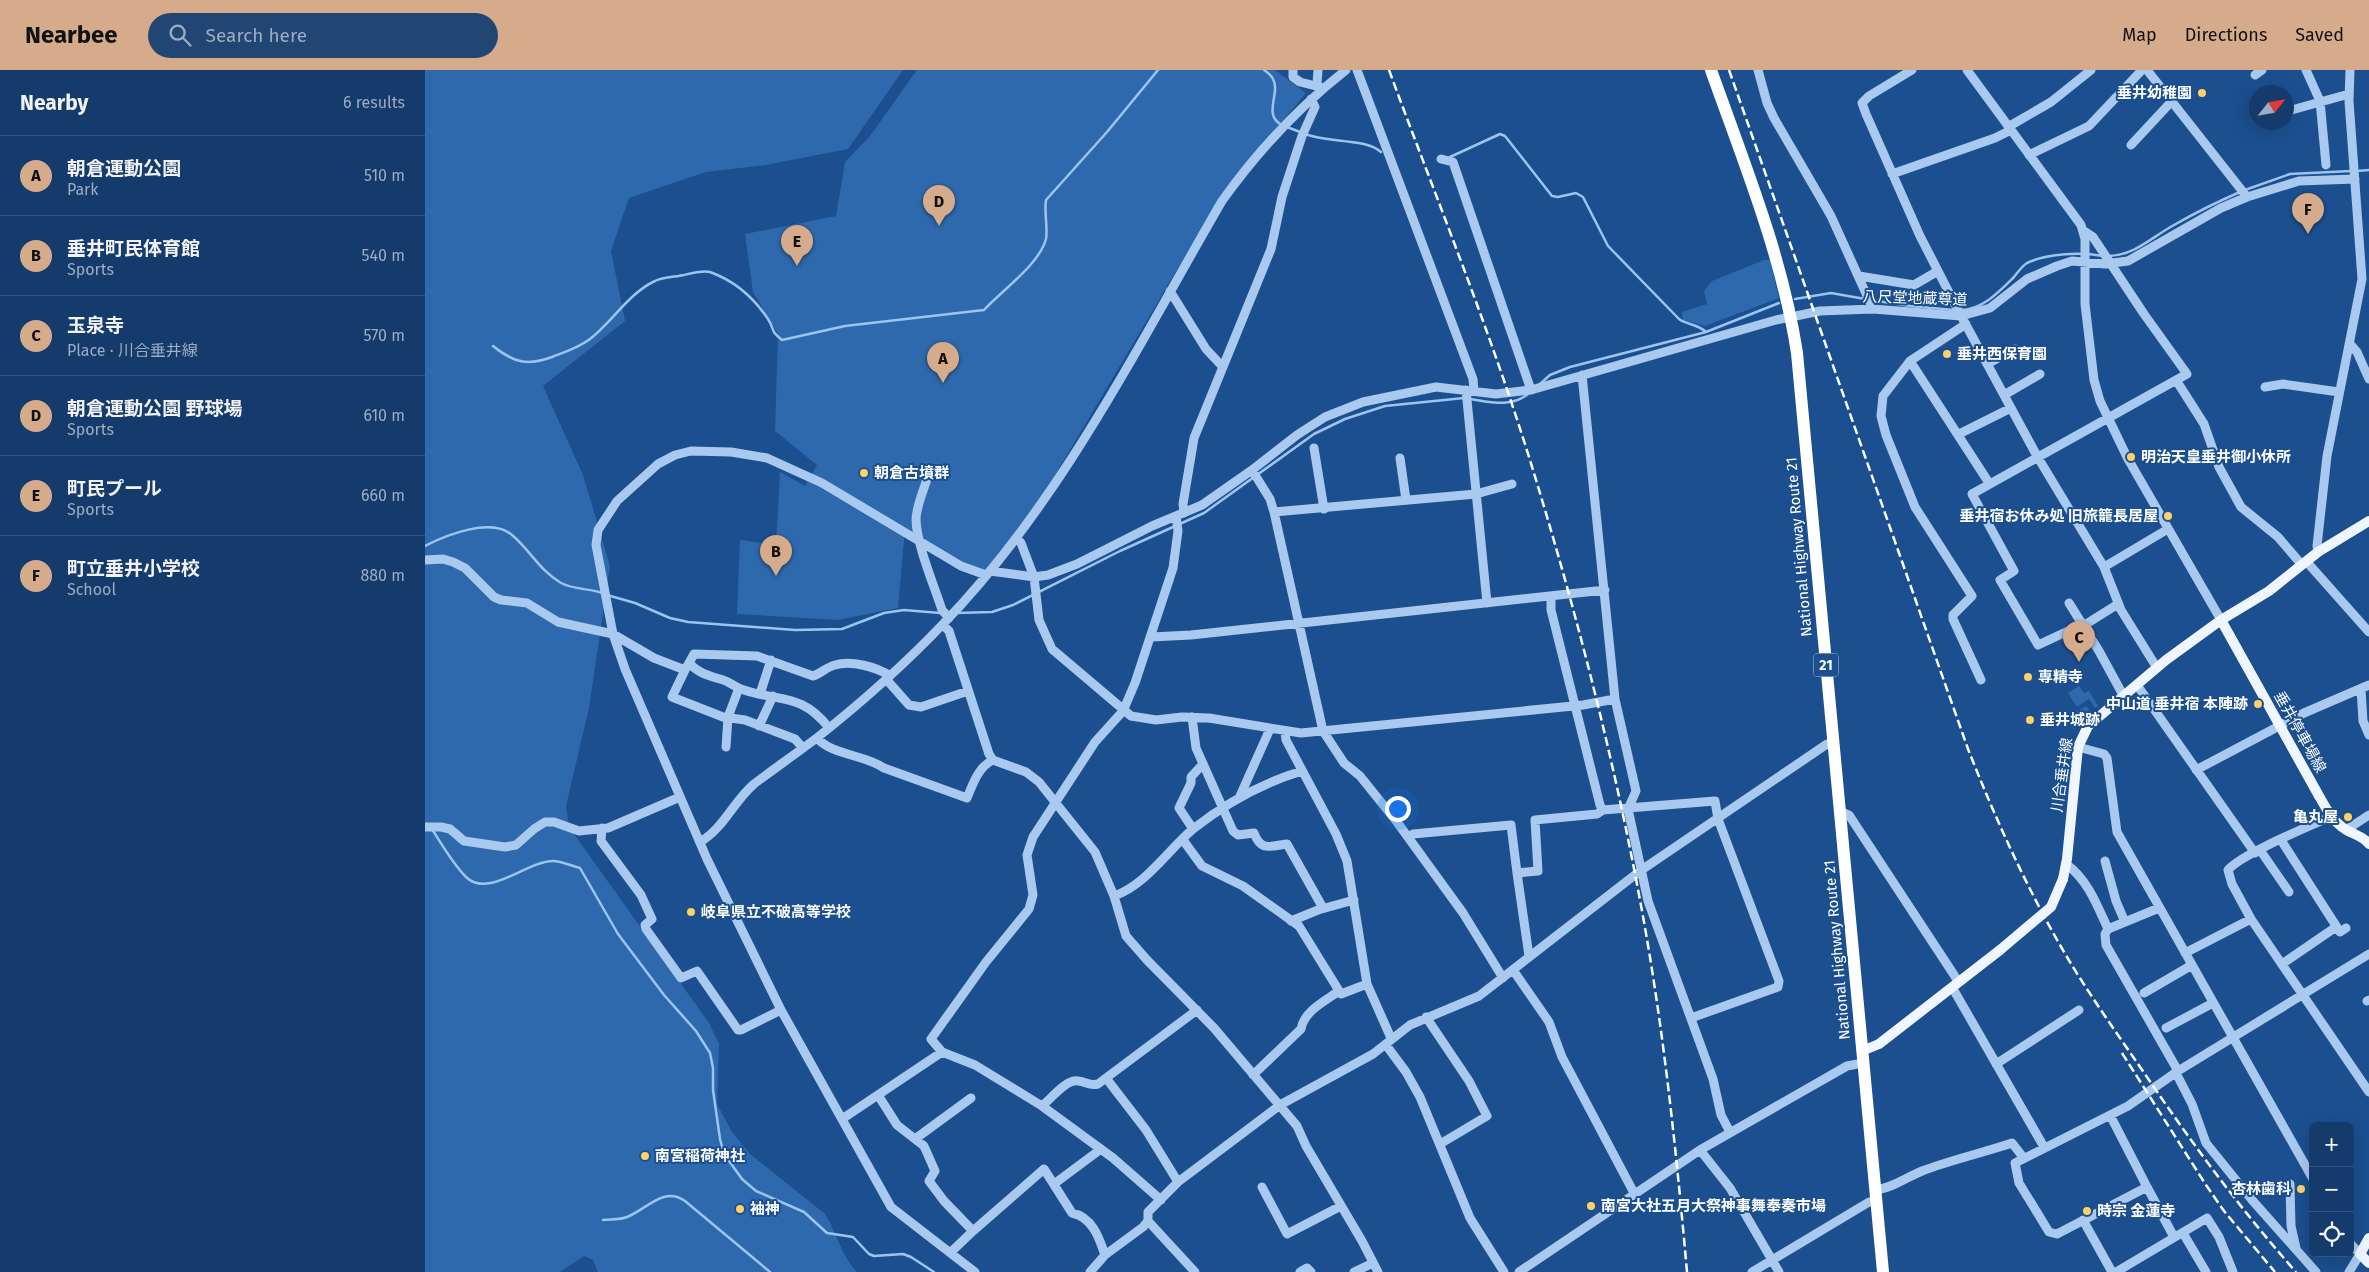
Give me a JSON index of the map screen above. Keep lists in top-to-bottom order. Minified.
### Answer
{"streets":{"highway":["National Highway Route 21","21"],"main road":["垂井停車場線","川合垂井線"],"street":["八尺堂地蔵尊道"]},"crossings":[["八尺堂地蔵尊道","National Highway Route 21"],["National Highway Route 21","川合垂井線"],["垂井停車場線","川合垂井線"]],"places":["垂井幼稚園","垂井西保育園","明治天皇垂井御小休所","朝倉古墳群","垂井宿お休み処 旧旅籠長居屋","専精寺","中山道 垂井宿 本陣跡","垂井城跡","亀丸屋","岐阜県立不破高等学校","南宮稲荷神社","杏林歯科","南宮大社五月大祭神事舞奉奏市場","袖神","時宗 金蓮寺"],"north":"top right","page":{"header":"Nearbee","search":"Search here","nav":["Map","Directions","Saved"],"heading":["Nearby","6 results"],"list":[{"mark":"A","name":"朝倉運動公園","note":"Park","value":"510 m"},{"mark":"B","name":"垂井町民体育館","note":"Sports","value":"540 m"},{"mark":"C","name":"玉泉寺","note":"Place · 川合垂井線","value":"570 m"},{"mark":"D","name":"朝倉運動公園 野球場","note":"Sports","value":"610 m"},{"mark":"E","name":"町民プール","note":"Sports","value":"660 m"},{"mark":"F","name":"町立垂井小学校","note":"School","value":"880 m"}],"pins":["D","F","E","A","B","C"],"map_buttons":["+","−"]}}
